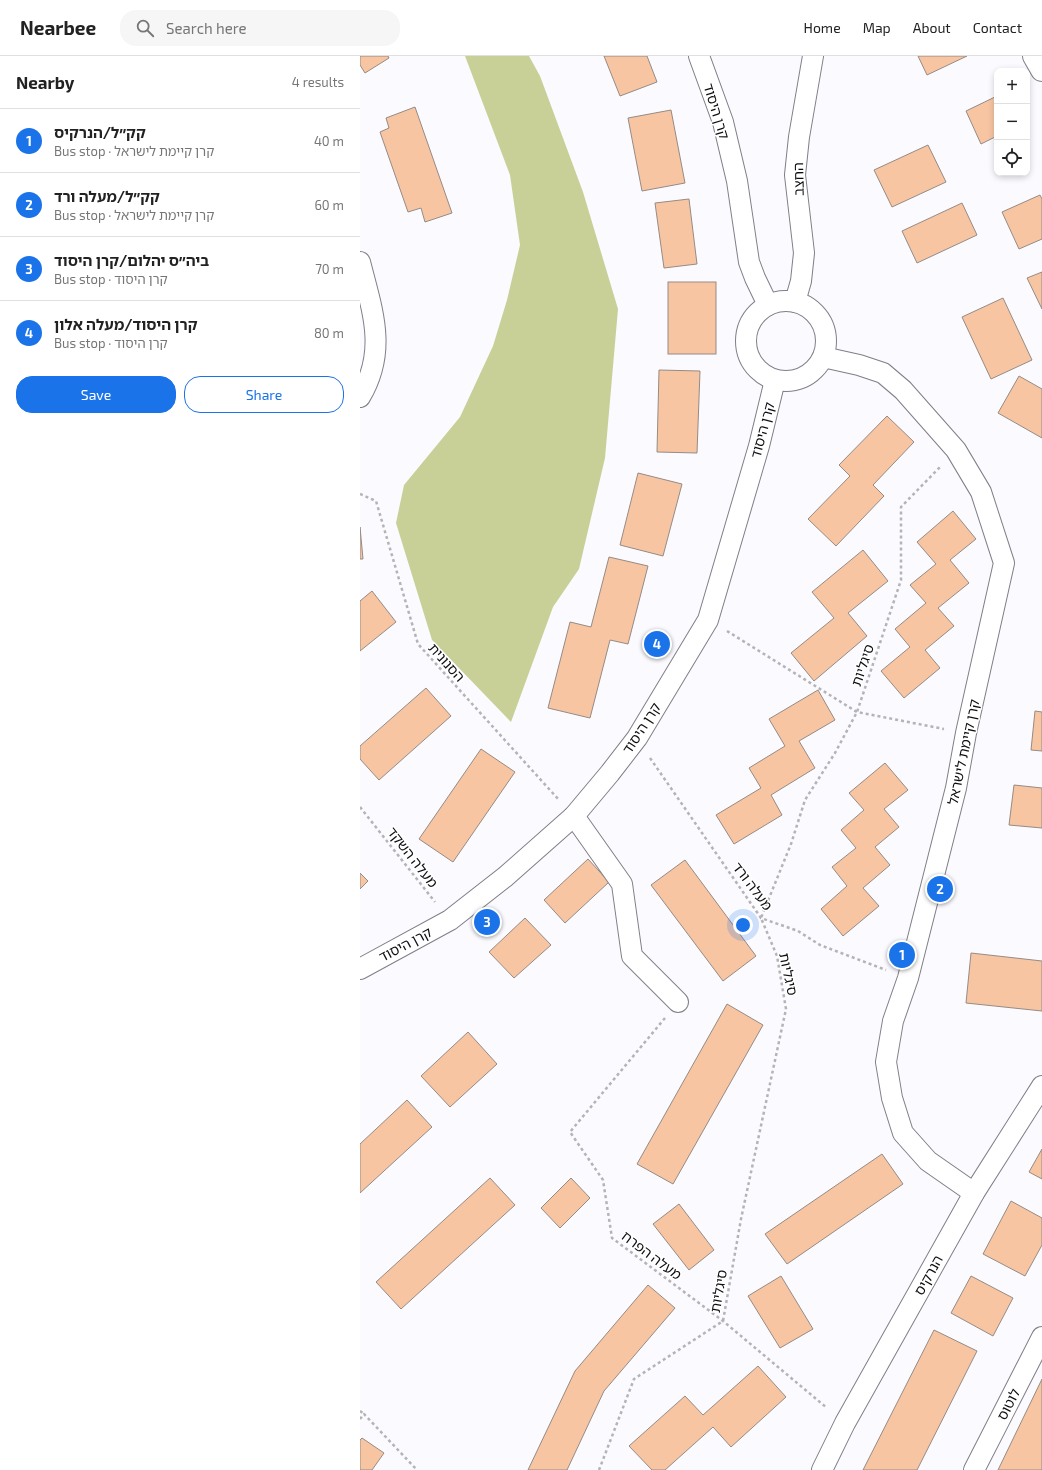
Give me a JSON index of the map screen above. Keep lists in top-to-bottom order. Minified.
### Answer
{"streets":{"street":["קרן היסוד","החצב","קרן קיימת לישראל","הנרקיס","לוטוס"],"path":["הסנונית","סיגליות","מעלה השקד","מעלה ורד","מעלה הפרח"]},"crossings":[["קרן היסוד","החצב"],["קרן היסוד","הסנונית"],["קרן היסוד","קרן קיימת לישראל"],["קרן היסוד","מעלה השקד"],["קרן היסוד","מעלה ורד"],["החצב","קרן קיימת לישראל"],["סיגליות","קרן קיימת לישראל"],["סיגליות","מעלה ורד"],["סיגליות","מעלה הפרח"],["קרן קיימת לישראל","מעלה ורד"],["קרן קיימת לישראל","הנרקיס"],["מעלה הפרח","הנרקיס"]],"page":{"header":"Nearbee","search":"Search here","nav":["Home","Map","About","Contact"],"heading":["Nearby","4 results"],"map_buttons":["+","−"],"list":[{"mark":"1","name":"קק״ל/הנרקיס","note":"Bus stop · קרן קיימת לישראל","value":"40 m"},{"mark":"2","name":"קק״ל/מעלה ורד","note":"Bus stop · קרן קיימת לישראל","value":"60 m"},{"mark":"3","name":"ביה״ס יהלום/קרן היסוד","note":"Bus stop · קרן היסוד","value":"70 m"},{"mark":"4","name":"קרן היסוד/מעלה אלון","note":"Bus stop · קרן היסוד","value":"80 m"}],"buttons":["Save","Share"],"pins":["4","2","3","1"]}}
